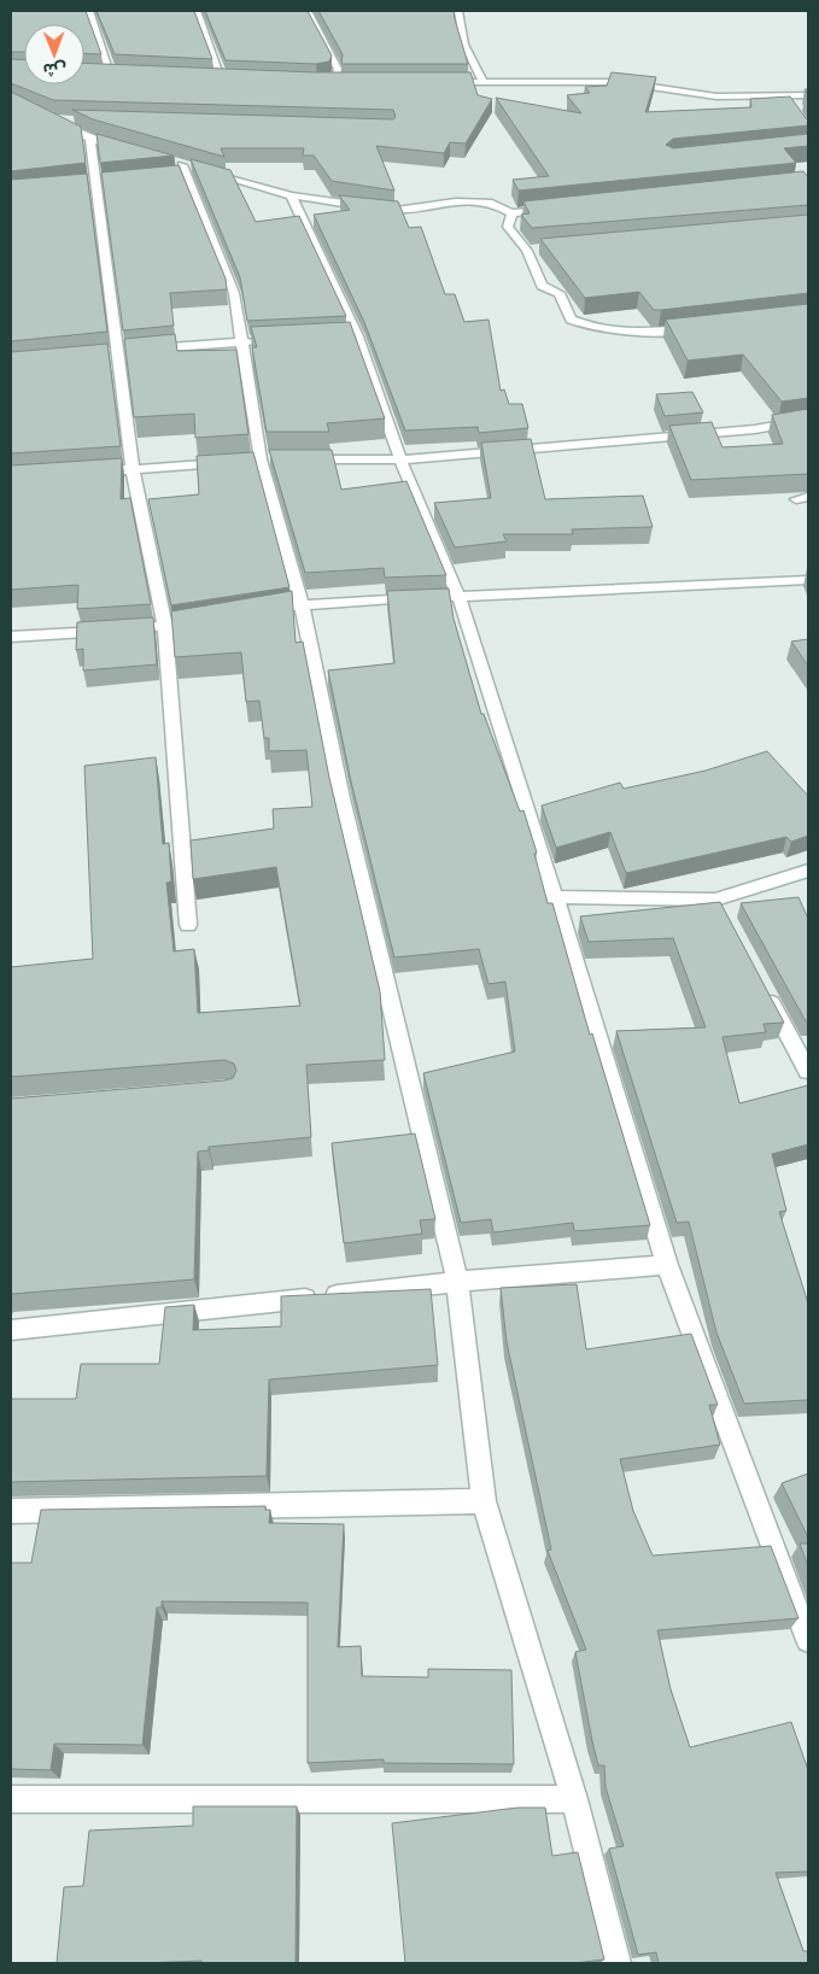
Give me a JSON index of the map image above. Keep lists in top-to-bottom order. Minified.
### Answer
{"north":"bottom"}
